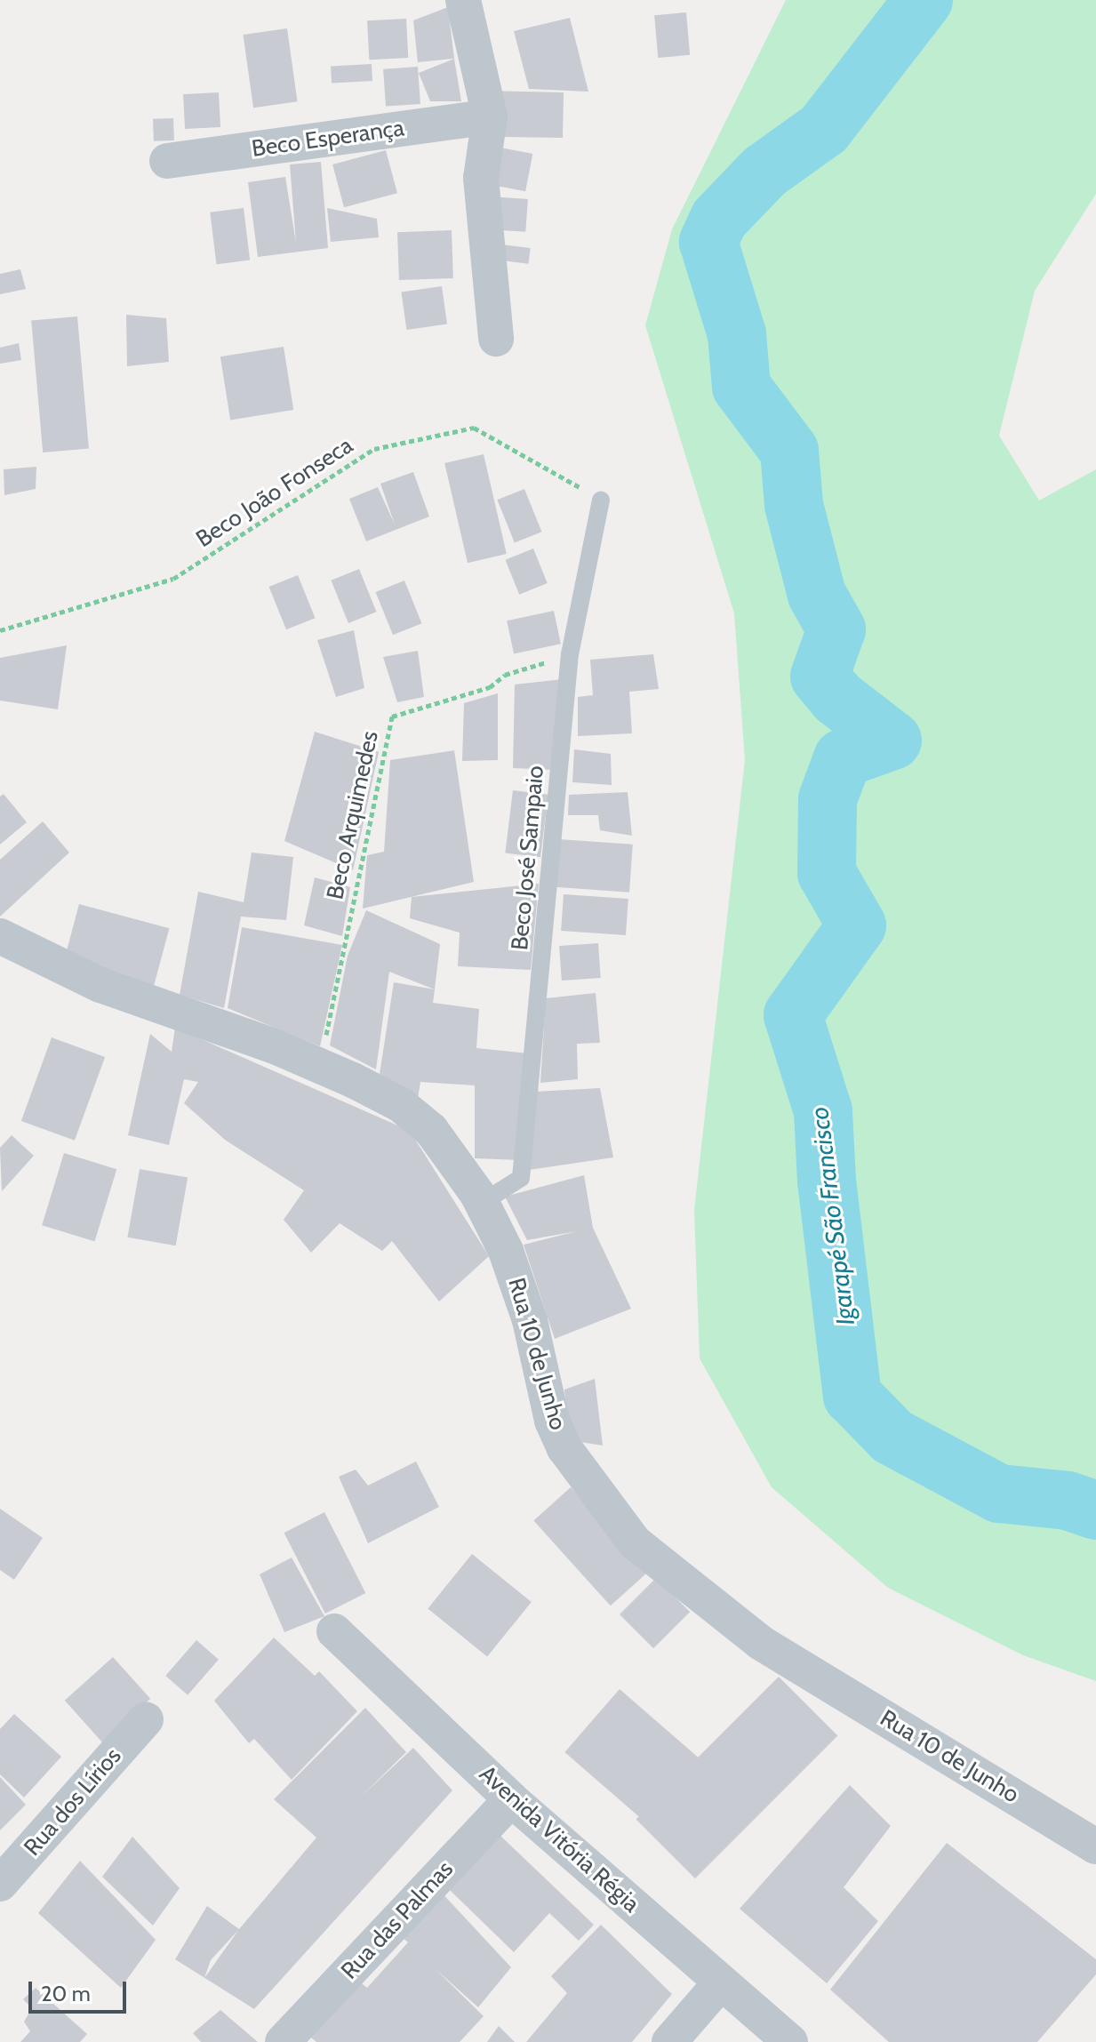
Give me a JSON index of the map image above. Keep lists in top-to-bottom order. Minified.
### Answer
{"streets":{"street":["Beco Esperança","Rua 10 de Junho","Rua dos Lírios","Avenida Vitória Régia","Rua das Palmas"],"lane":["Beco José Sampaio"],"path":["Beco João Fonseca","Beco Arquimedes"]},"crossings":[["Beco João Fonseca","Beco José Sampaio"],["Beco Arquimedes","Beco José Sampaio"],["Beco Arquimedes","Rua 10 de Junho"],["Beco José Sampaio","Rua 10 de Junho"],["Avenida Vitória Régia","Rua das Palmas"]],"water":["Igarapé São Francisco"],"scale_bar":"20 m"}
